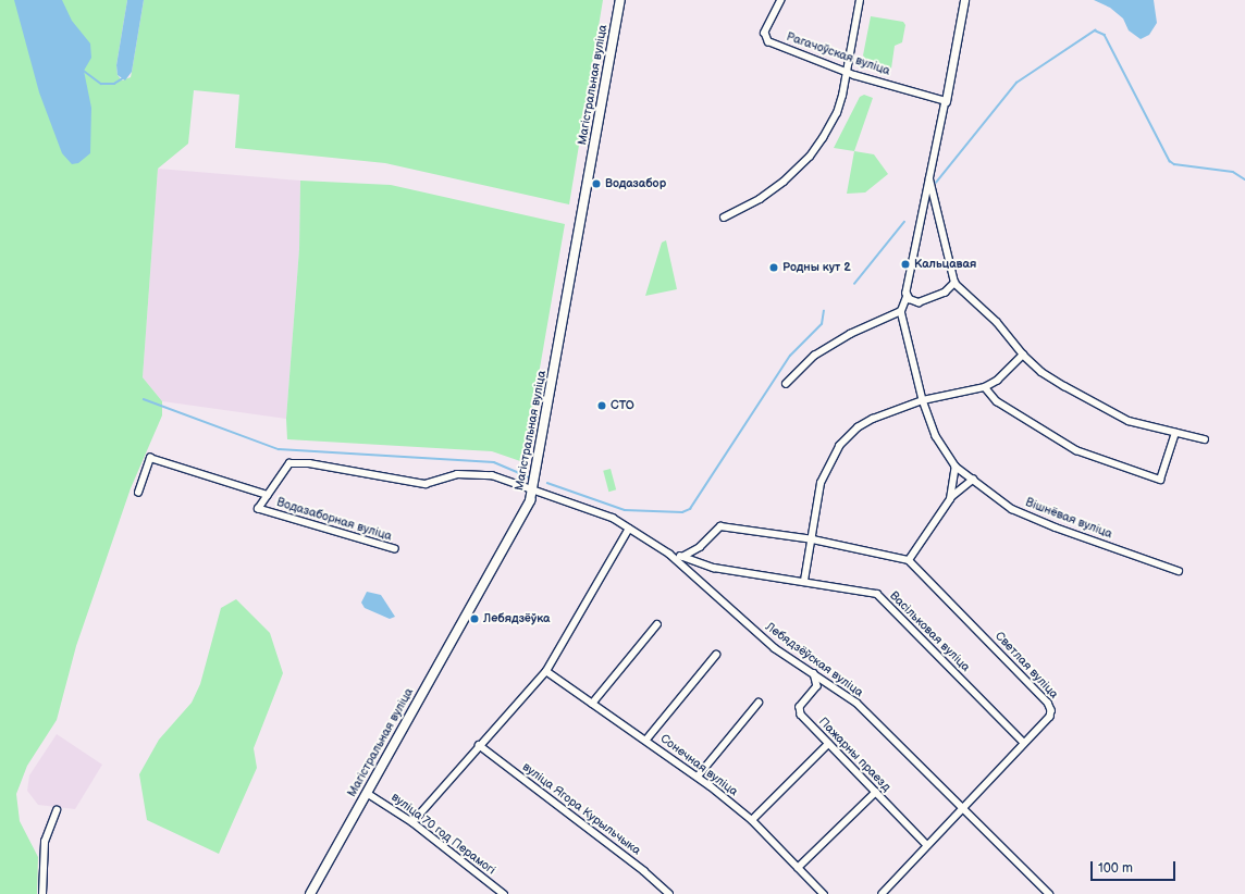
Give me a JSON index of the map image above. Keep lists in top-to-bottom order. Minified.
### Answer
{"streets":{"main road":["Магістральная вуліца"],"street":["Рагачоўская вуліца","Вішнёвая вуліца","Водазаборная вуліца","Васільковая вуліца","Лебядзёўская вуліца","Светлая вуліца","Пажарны праезд","Сонечная вуліца","вуліца Ягора Курыльчыка","вуліца 70 год Перамогі"]},"crossings":[["Магістральная вуліца","Водазаборная вуліца"],["Магістральная вуліца","Лебядзёўская вуліца"],["Магістральная вуліца","вуліца 70 год Перамогі"],["Водазаборная вуліца","Лебядзёўская вуліца"],["Васільковая вуліца","Лебядзёўская вуліца"],["Васільковая вуліца","Светлая вуліца"],["Лебядзёўская вуліца","Светлая вуліца"],["Лебядзёўская вуліца","Пажарны праезд"],["Светлая вуліца","Пажарны праезд"]],"places":["Водазабор","Кальцавая","Родны кут 2","СТО","Лебядзёўка"],"scale_bar":"100 m"}
